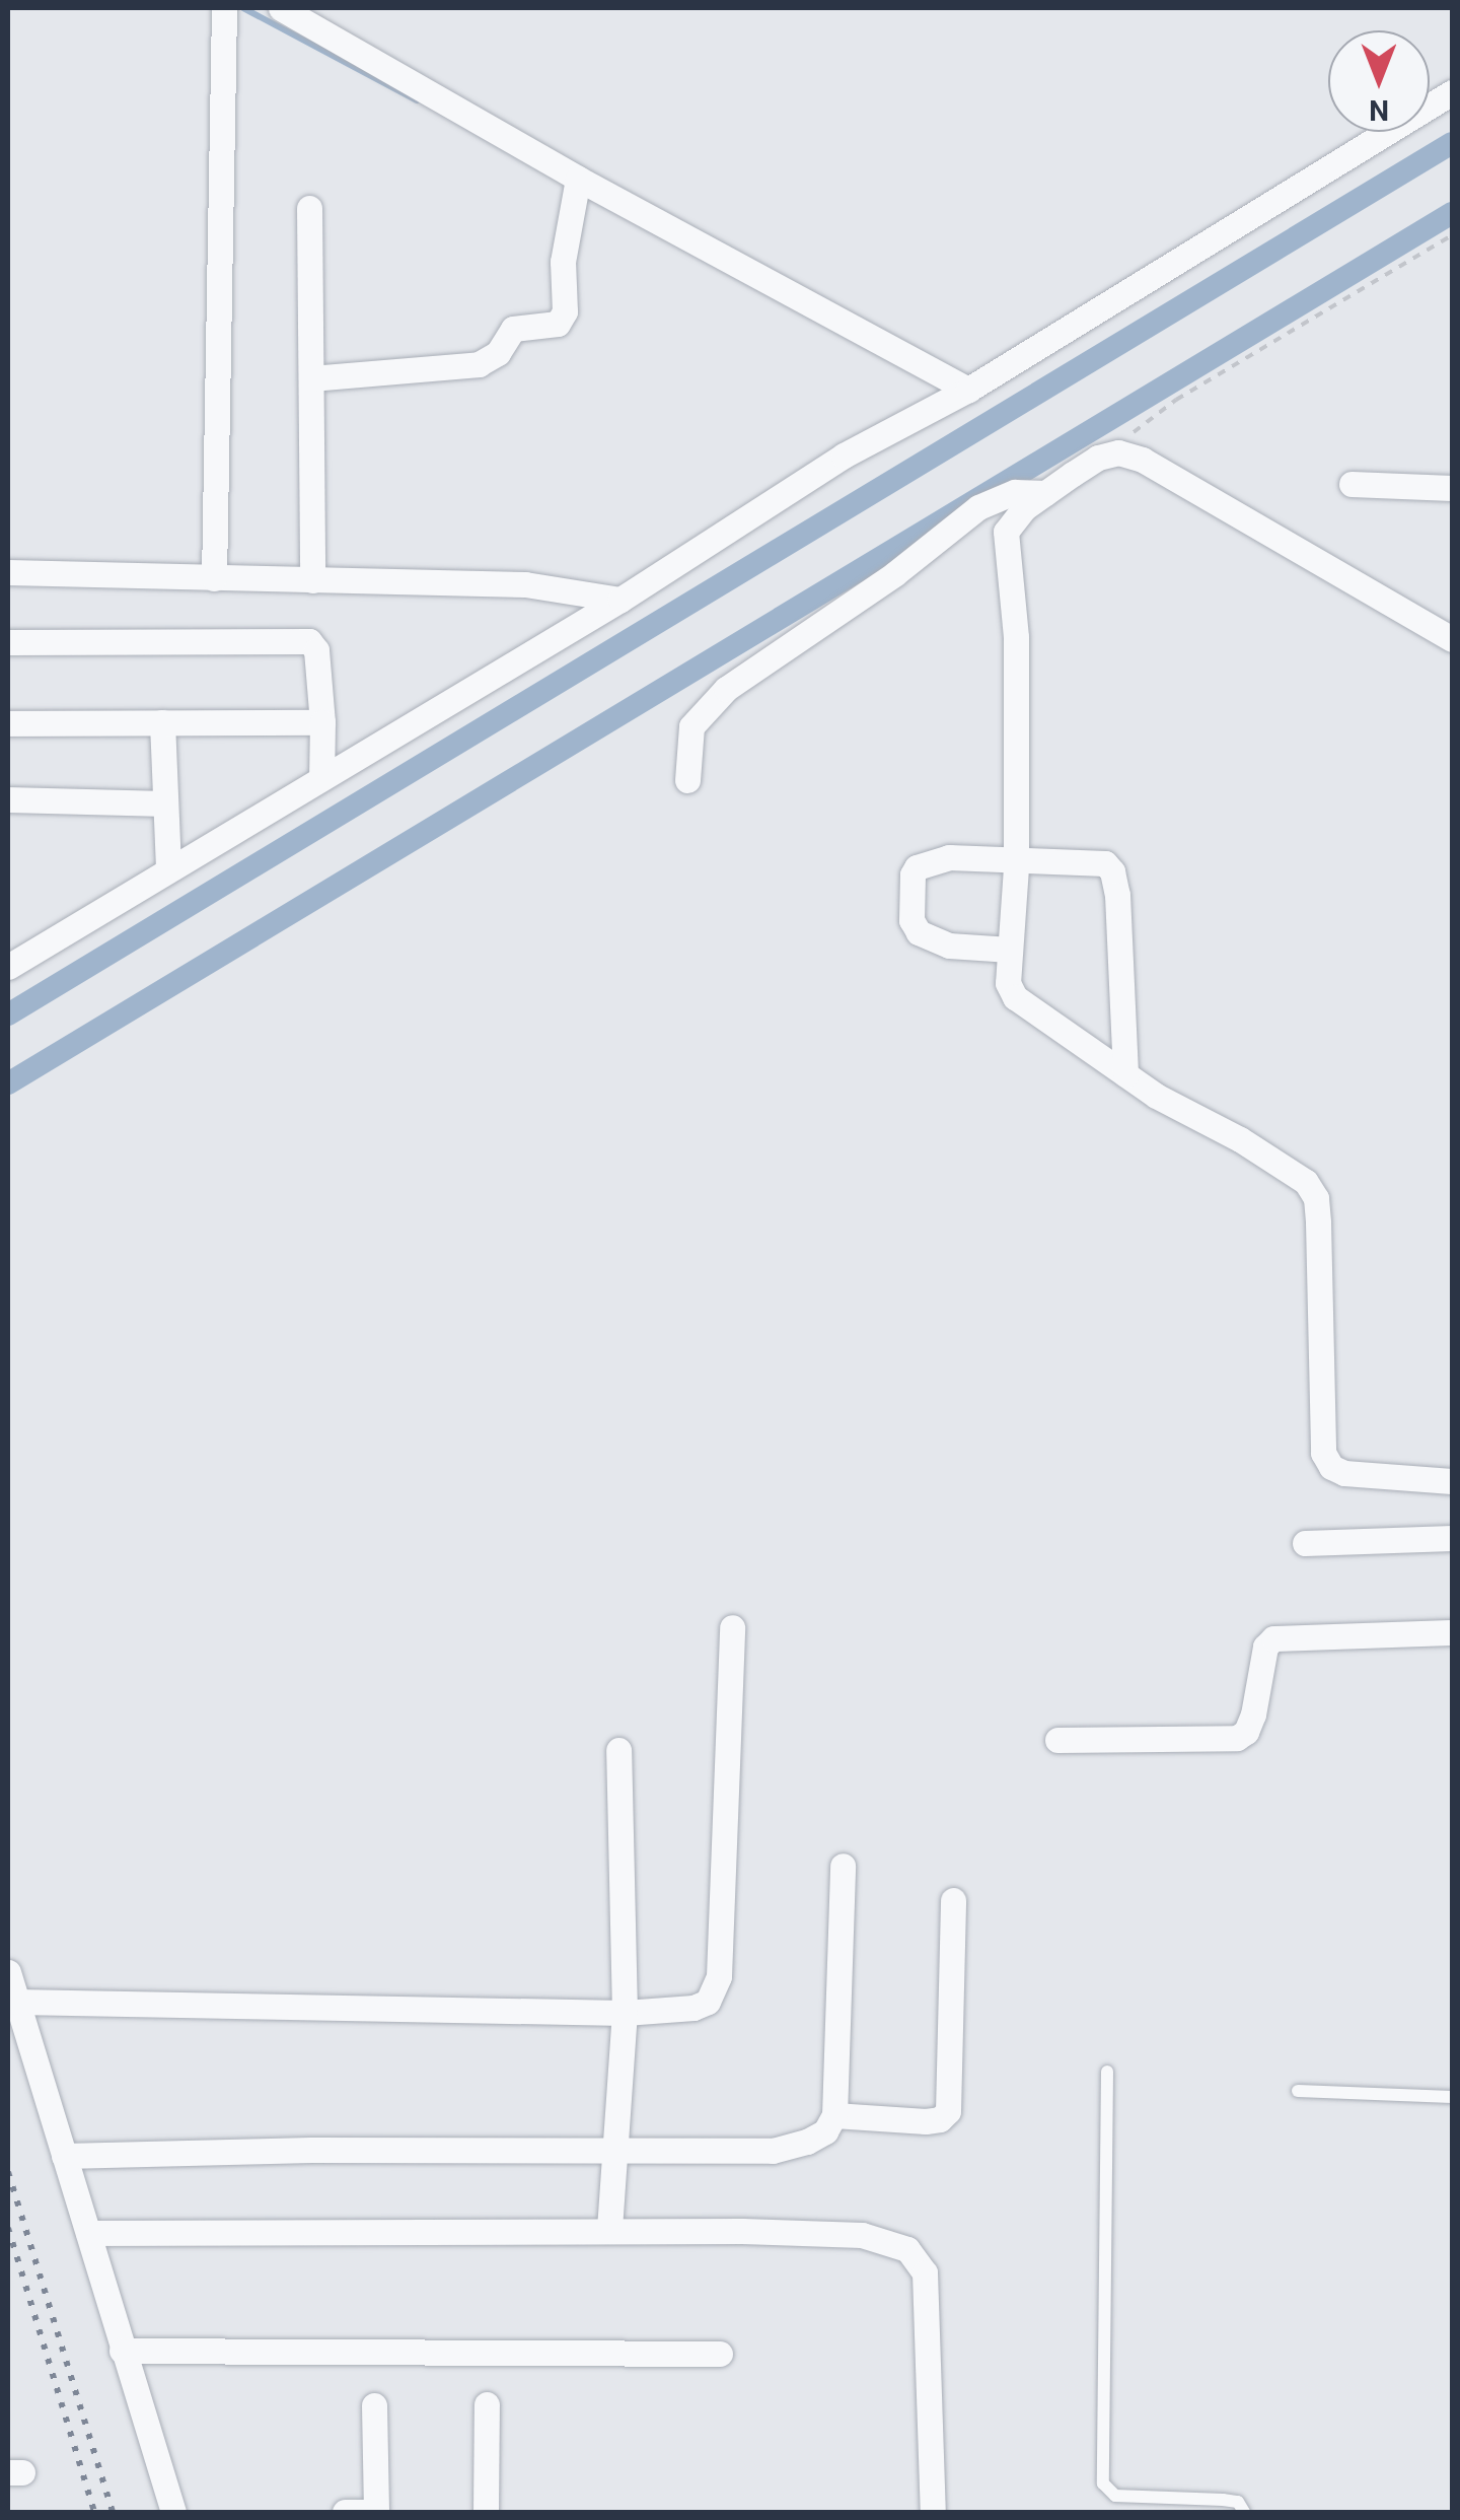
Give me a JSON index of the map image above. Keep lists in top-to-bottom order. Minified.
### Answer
{"north":"bottom"}
